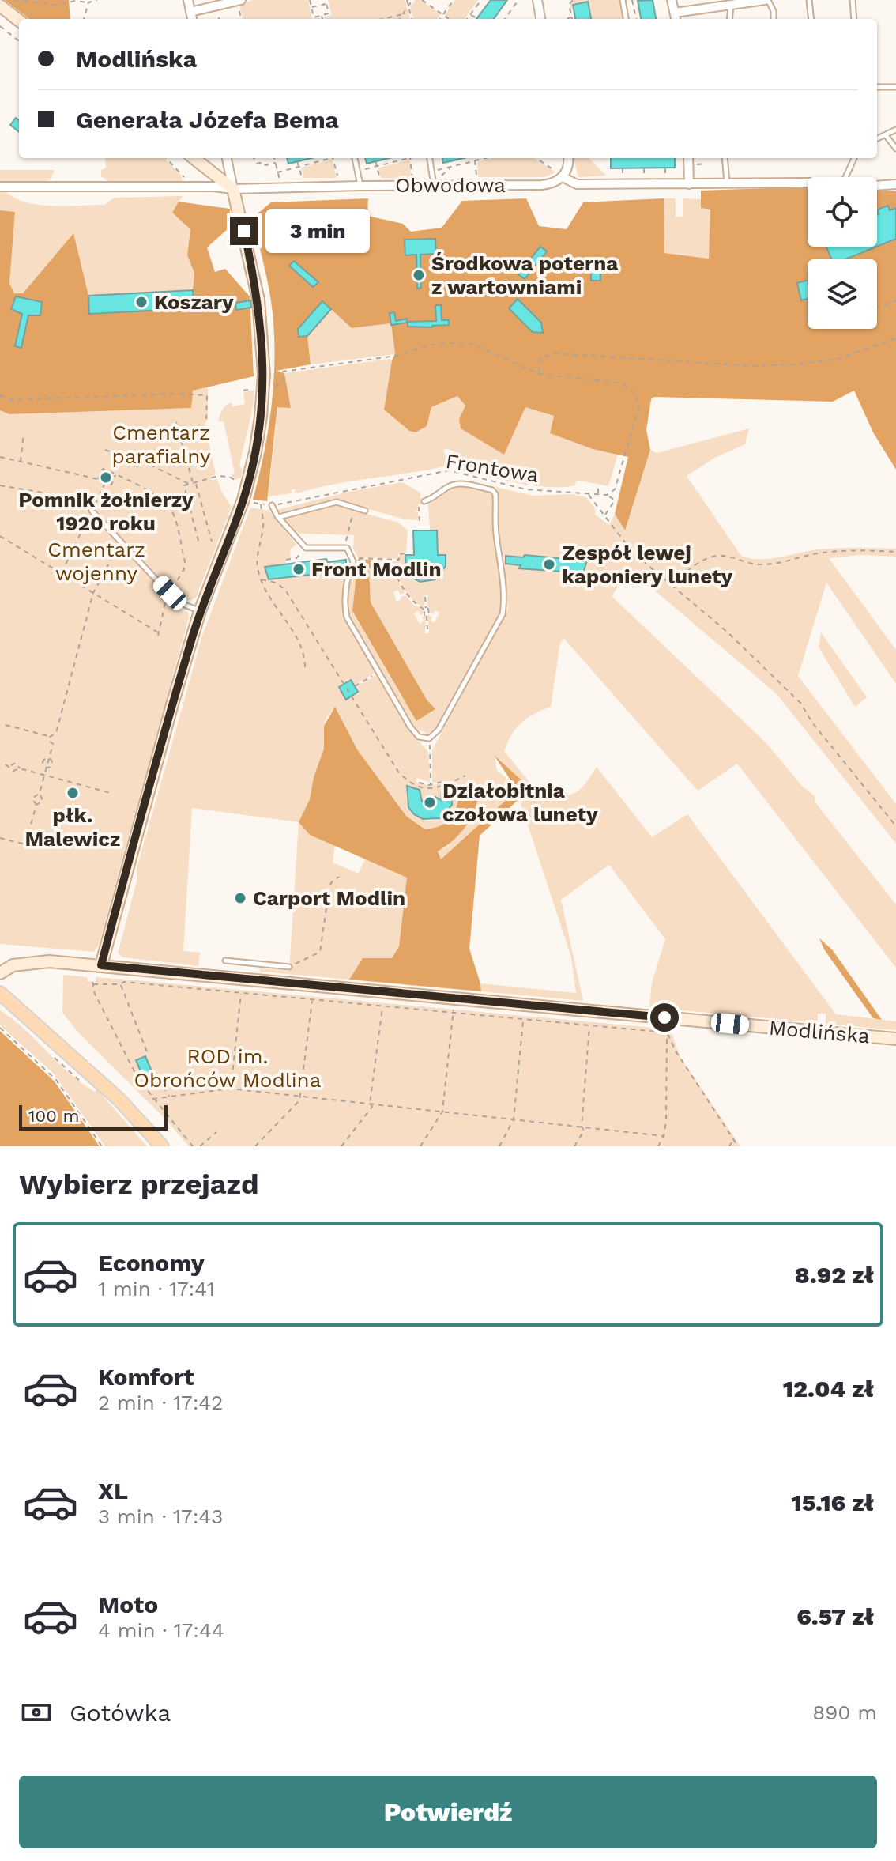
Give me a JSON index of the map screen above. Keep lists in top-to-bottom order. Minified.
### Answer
{"streets":{"street":["Obwodowa","Modlińska"],"path":["Frontowa"]},"parks":["Cmentarz parafialny","Cmentarz wojenny","ROD im. Obrońców Modlina"],"places":["Środkowa poterna z wartowniami","Koszary","Pomnik żołnierzy 1920 roku","Zespół lewej kaponiery lunety","Front Modlin","płk. Malewicz","Działobitnia czołowa lunety","Carport Modlin"],"scale_bar":"100 m","page":{"banner":["Modlińska","Generała Józefa Bema"],"bubble":"3 min","scale":"100 m","heading":"Wybierz przejazd","list":[{"name":"Economy","note":"1 min · 17:41","value":"8.92 zł"},{"name":"Komfort","note":"2 min · 17:42","value":"12.04 zł"},{"name":"XL","note":"3 min · 17:43","value":"15.16 zł"},{"name":"Moto","note":"4 min · 17:44","value":"6.57 zł"}],"pay":["Gotówka","890 m"],"buttons":"Potwierdź"}}
